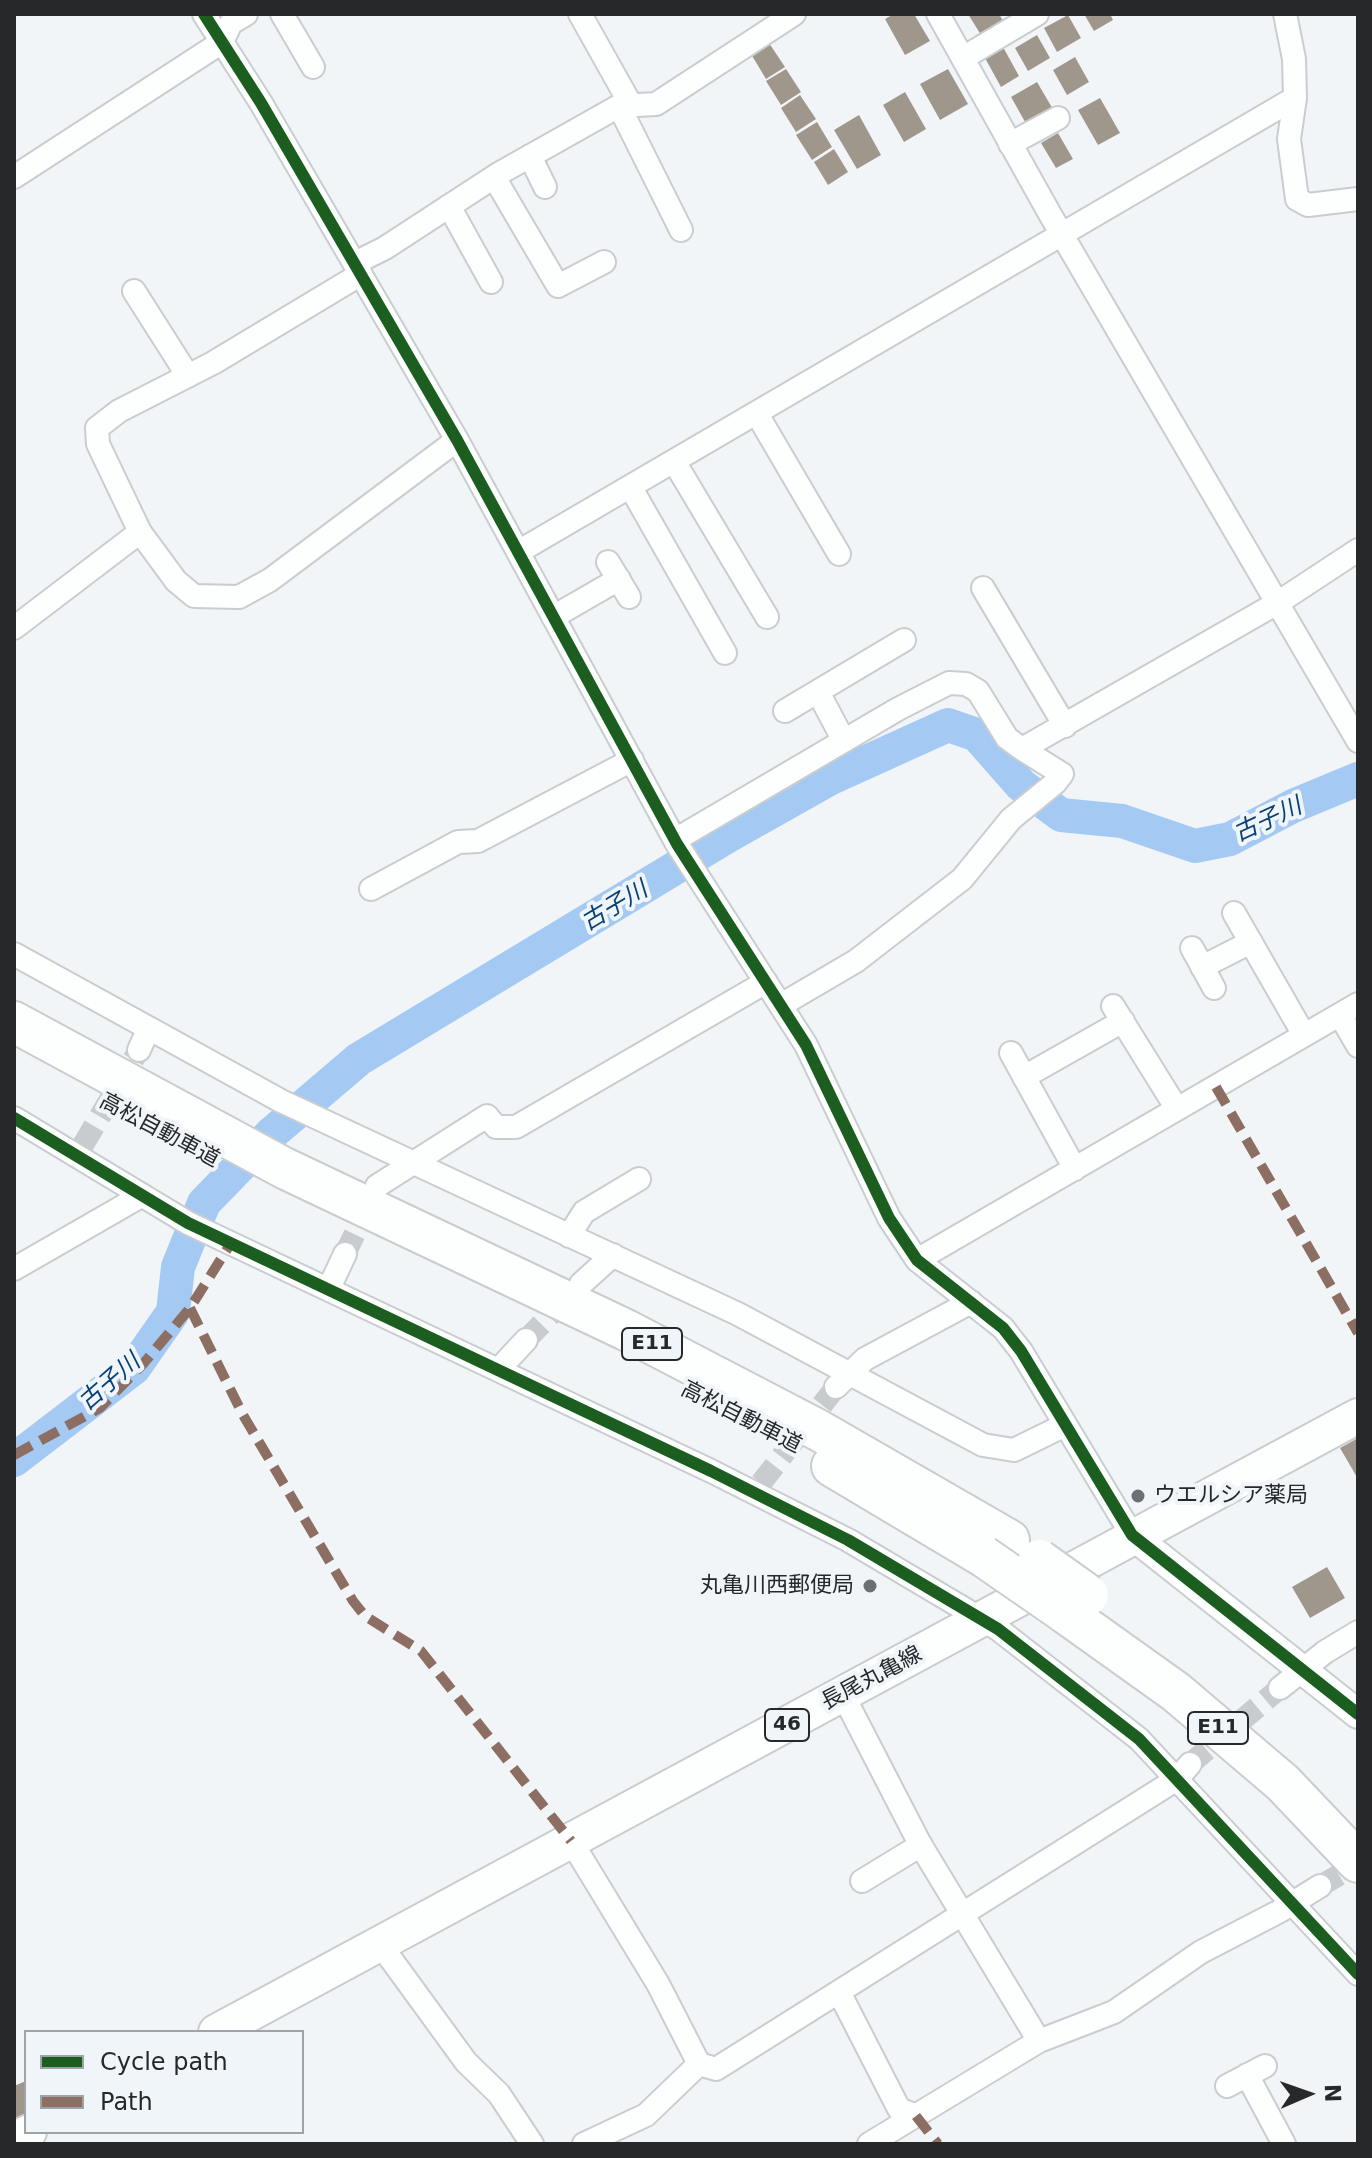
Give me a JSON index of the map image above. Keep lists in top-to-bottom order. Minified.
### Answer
{"streets":{"highway":["高松自動車道","E11"],"main road":["長尾丸亀線","46"]},"water":["古子川"],"places":["ウエルシア薬局","丸亀川西郵便局"],"legend":["Cycle path","Path"],"north":"right"}
